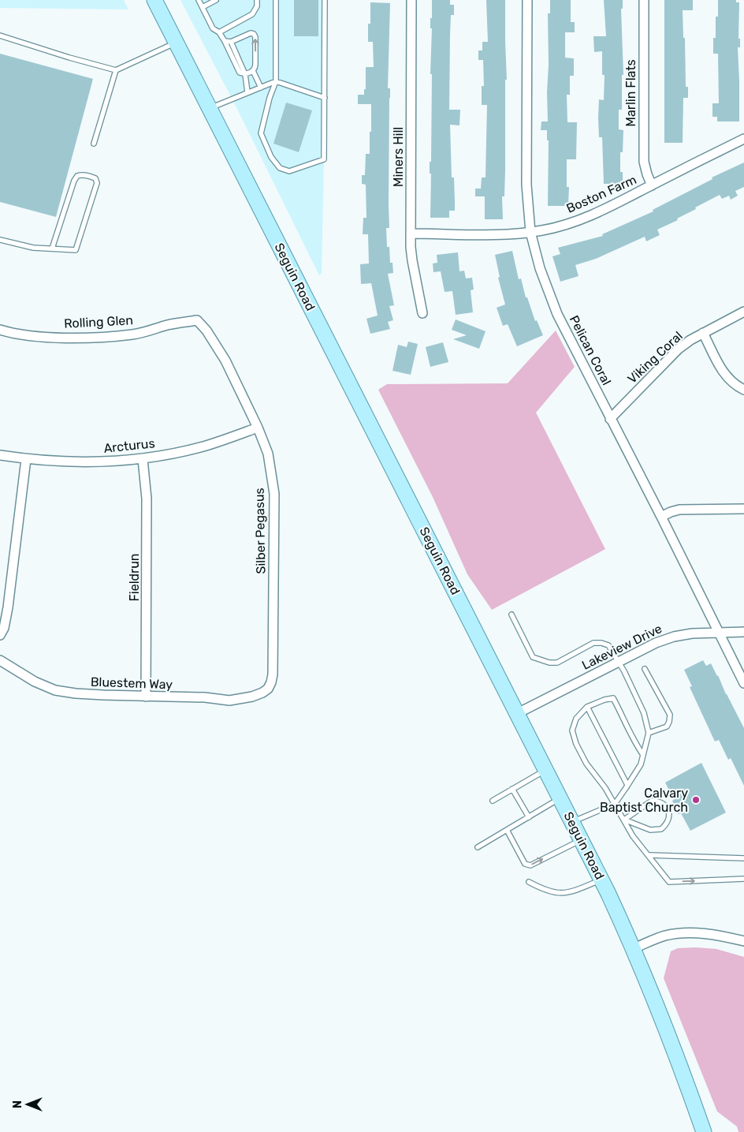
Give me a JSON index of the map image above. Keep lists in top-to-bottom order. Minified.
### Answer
{"streets":{"main road":["Seguin Road"],"street":["Marlin Flats","Miners Hill","Boston Farm","Rolling Glen","Pelican Coral","Viking Coral","Arcturus","Silber Pegasus","Fieldrun","Lakeview Drive","Bluestem Way"]},"crossings":[["Marlin Flats","Boston Farm"],["Miners Hill","Boston Farm"],["Boston Farm","Pelican Coral"],["Seguin Road","Lakeview Drive"],["Rolling Glen","Silber Pegasus"],["Pelican Coral","Viking Coral"],["Pelican Coral","Lakeview Drive"],["Arcturus","Silber Pegasus"],["Arcturus","Fieldrun"],["Silber Pegasus","Bluestem Way"],["Fieldrun","Bluestem Way"]],"places":["Calvary Baptist Church"],"north":"left"}
